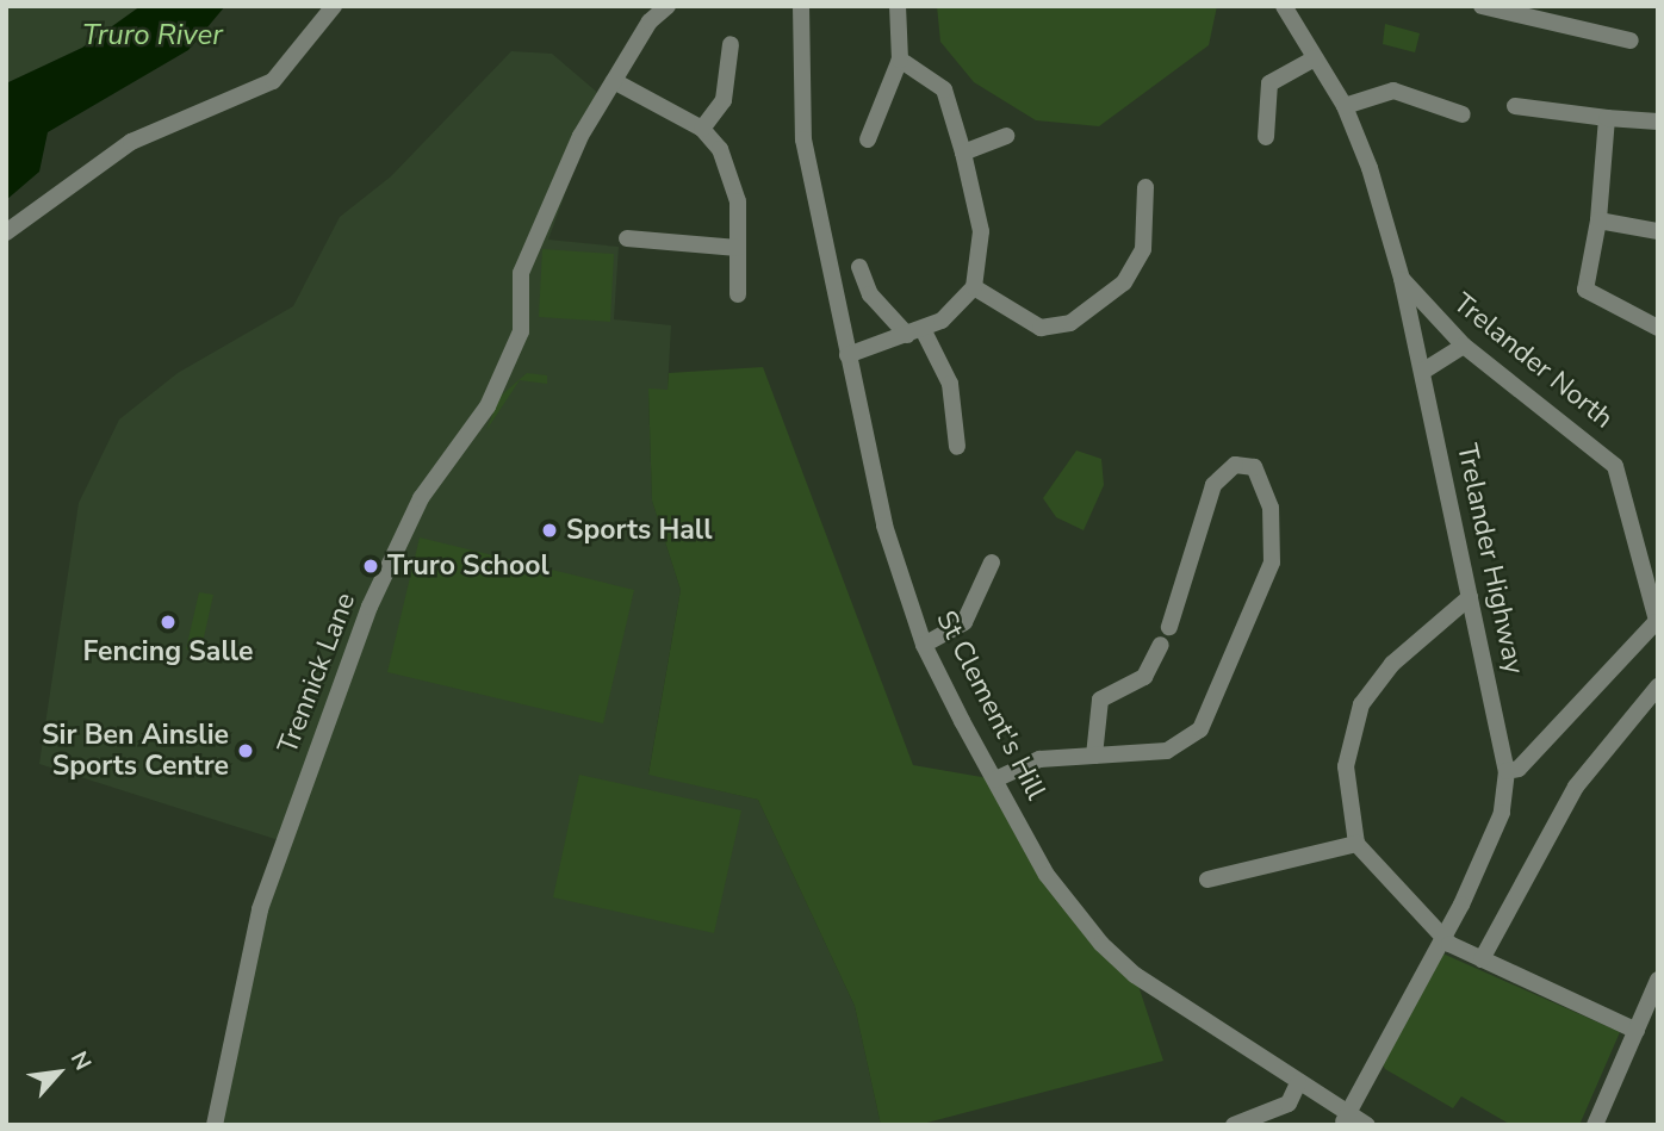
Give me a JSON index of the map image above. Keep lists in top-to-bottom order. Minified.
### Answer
{"streets":{"street":["Trelander North","Trelander Highway","Trennick Lane","St Clement's Hill"]},"crossings":[["Trelander North","Trelander Highway"],["Trelander Highway","St Clement's Hill"]],"water":["Truro River"],"places":["Sports Hall","Truro School","Fencing Salle","Sir Ben Ainslie Sports Centre"],"north":"top right"}
